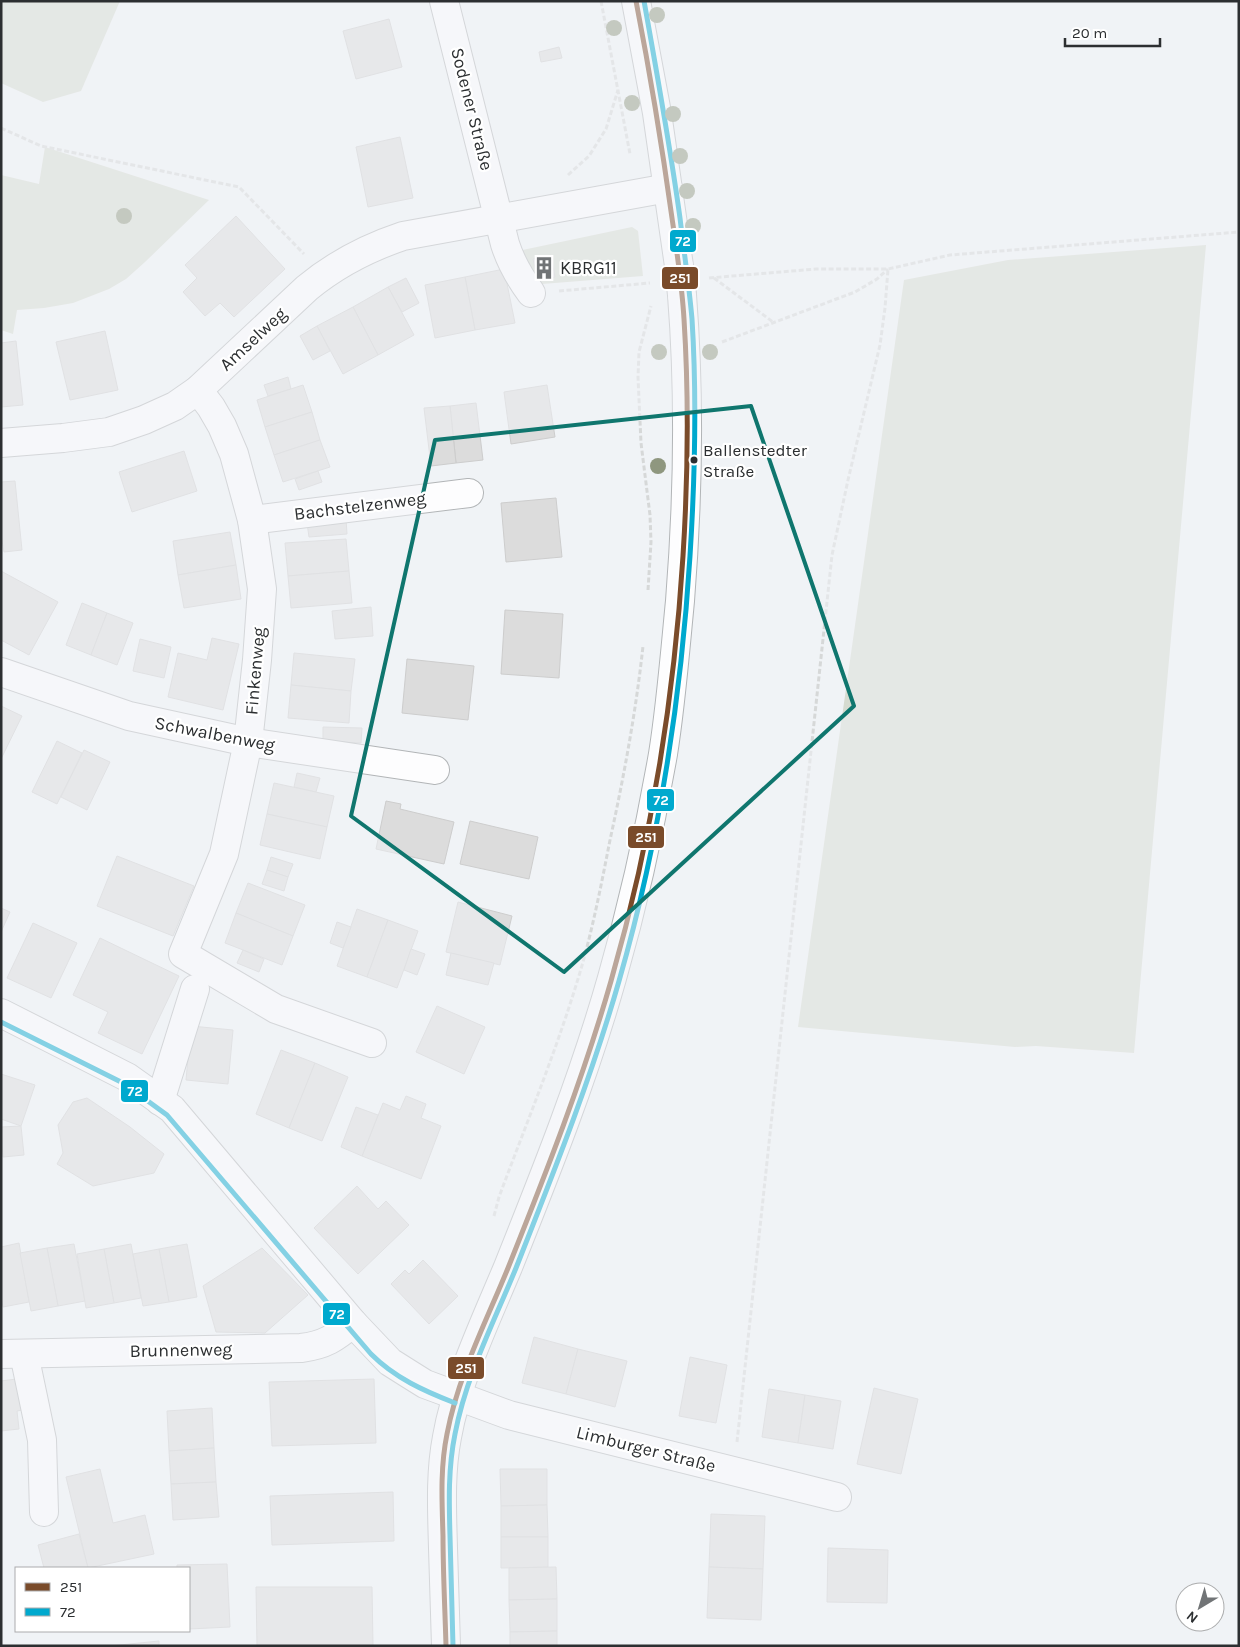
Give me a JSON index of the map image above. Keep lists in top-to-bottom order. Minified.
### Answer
{"streets":{"street":["Sodener Straße","Amselweg","Bachstelzenweg","Finkenweg","Schwalbenweg","Brunnenweg","Limburger Straße"]},"crossings":[["Sodener Straße","Amselweg"],["Amselweg","Finkenweg"],["Bachstelzenweg","Finkenweg"],["Finkenweg","Schwalbenweg"],["Brunnenweg","Limburger Straße"]],"places":{"building":["KBRG11"],"other":["Ballenstedter Straße"]},"lines":["transit line 251","transit line 72"],"legend":["251","72"],"scale_bar":"20 m","north":"bottom left"}
